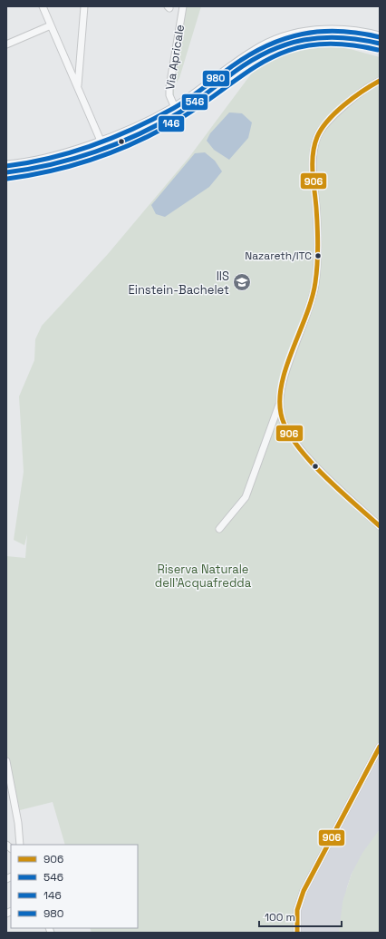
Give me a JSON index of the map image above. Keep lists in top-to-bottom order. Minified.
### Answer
{"streets":{"street":["Via Apricale"]},"parks":["Riserva Naturale dell'Acquafredda"],"places":{"other":["Nazareth/ITC"],"school or university":["IIS Einstein-Bachelet"]},"lines":["transit line 980","transit line 546","transit line 146","transit line 906"],"legend":["906","546","146","980"],"scale_bar":"100 m"}
